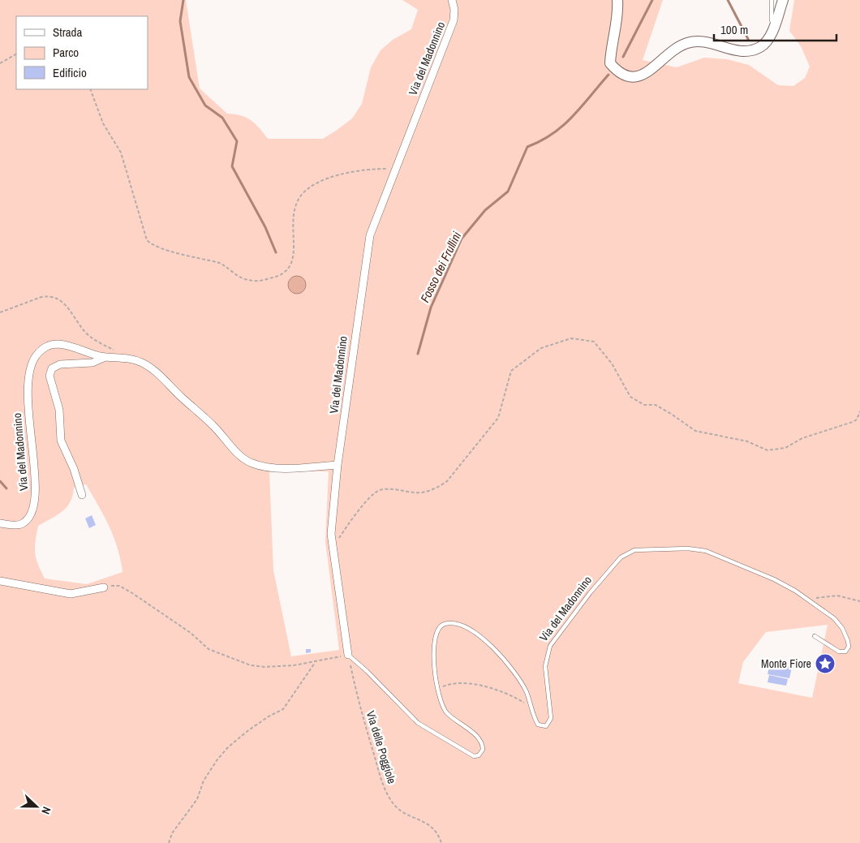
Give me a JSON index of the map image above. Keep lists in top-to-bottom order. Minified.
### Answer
{"streets":{"street":["Via del Madonnino"],"path":["Via delle Poggiole"]},"crossings":[["Via del Madonnino","Via delle Poggiole"]],"water":["Fosso dei Frullini"],"places":{"place":["Monte Fiore"]},"legend":["Strada","Parco","Edificio"],"scale_bar":"100 m","north":"right"}
